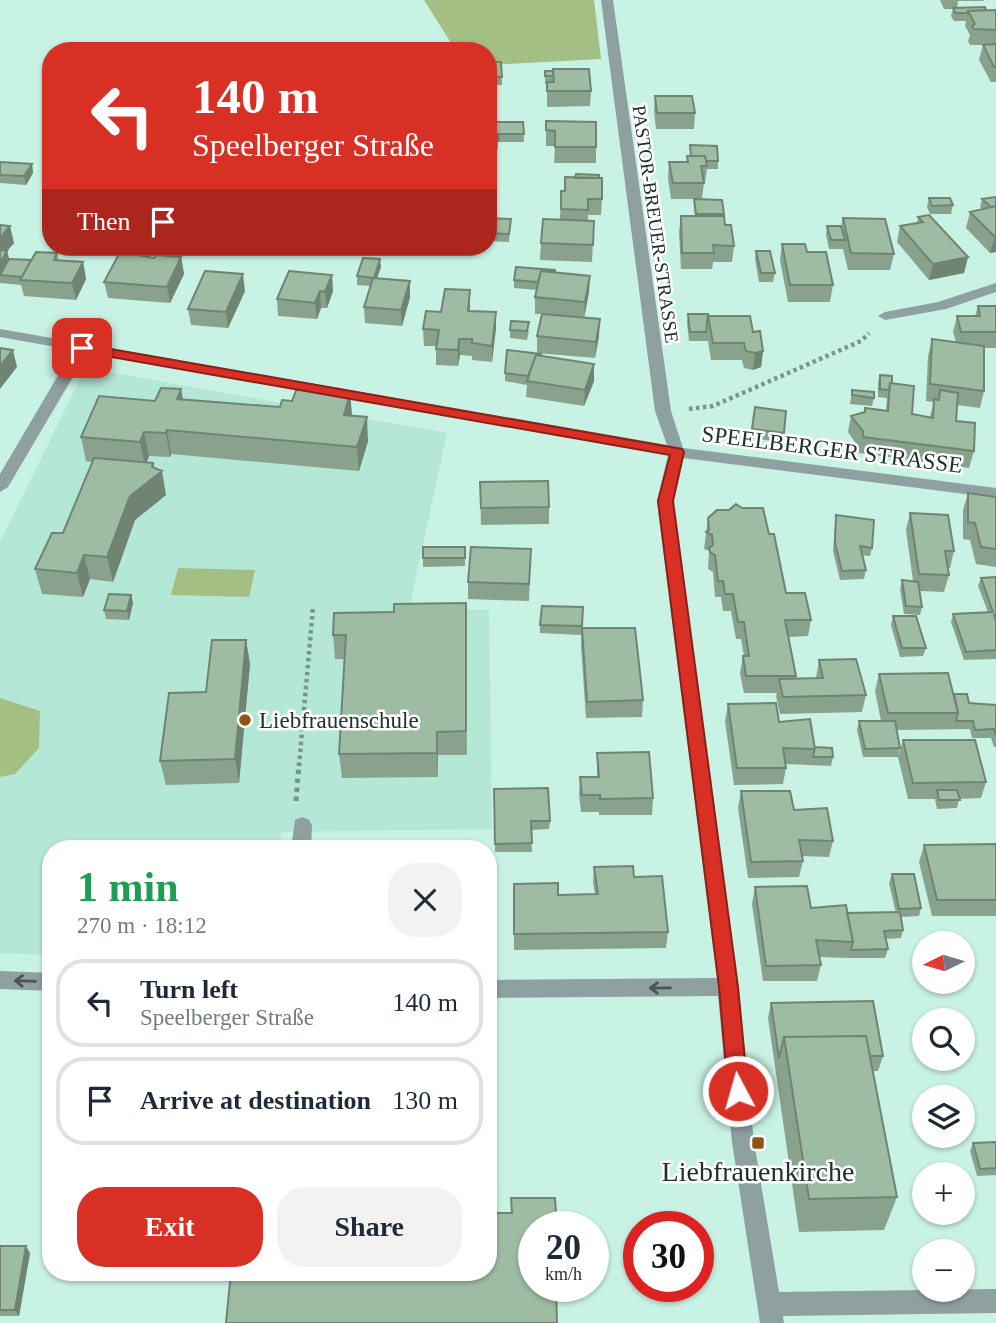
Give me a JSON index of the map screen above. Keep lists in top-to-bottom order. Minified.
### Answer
{"streets":{"street":["PASTOR-BREUER-STRASSE","SPEELBERGER STRASSE"]},"crossings":[["PASTOR-BREUER-STRASSE","SPEELBERGER STRASSE"]],"places":{"other":["Liebfrauenschule"],"transit":["Liebfrauenkirche"]},"north":"left","page":{"turn":["140 m","Speelberger Straße"],"then":"Then","heading":["1 min","270 m · 18:12"],"map_buttons":["+","−"],"list":[{"name":"Turn left","note":"Speelberger Straße","value":"140 m"},{"name":"Arrive at destination","value":"130 m"}],"buttons":["Exit","Share"],"speed":"20 km/h","limit":"30"}}
